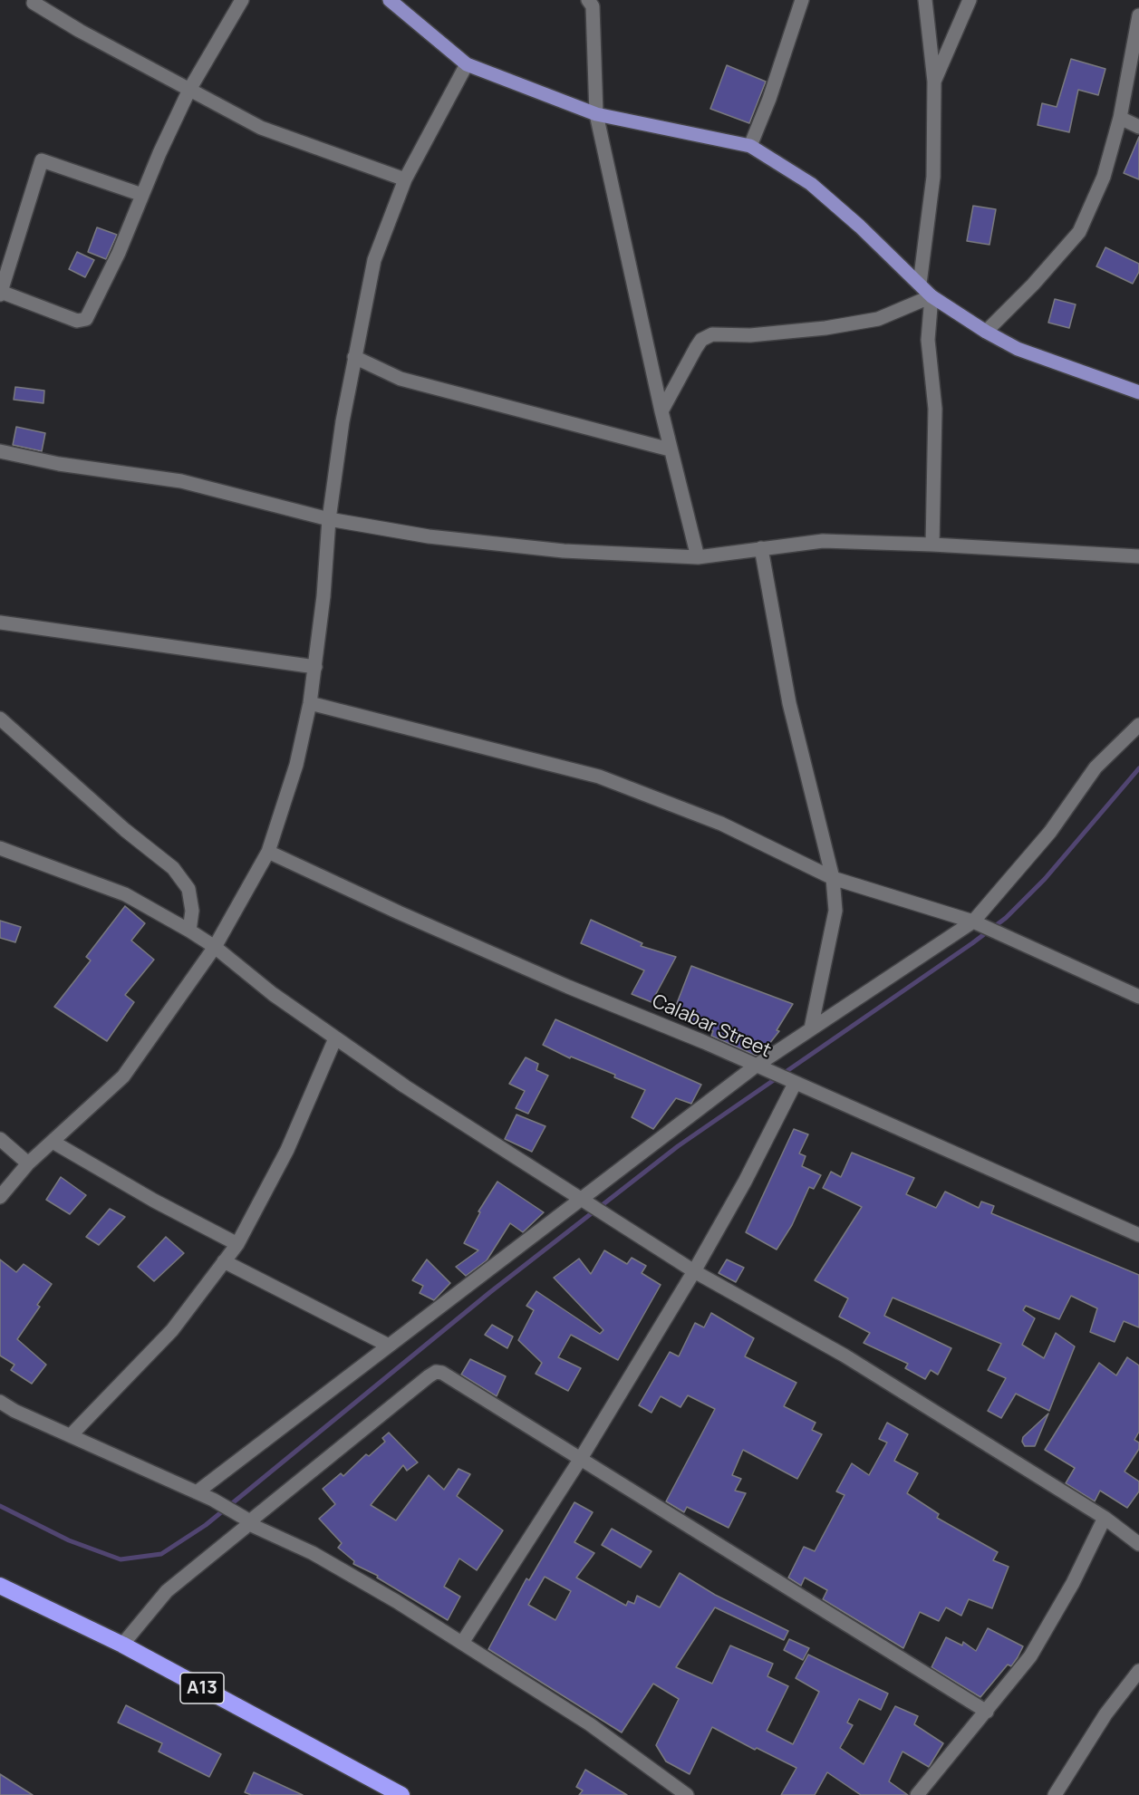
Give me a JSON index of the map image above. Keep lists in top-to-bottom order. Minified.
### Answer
{"streets":{"highway":["A13"],"street":["Calabar Street"]}}
